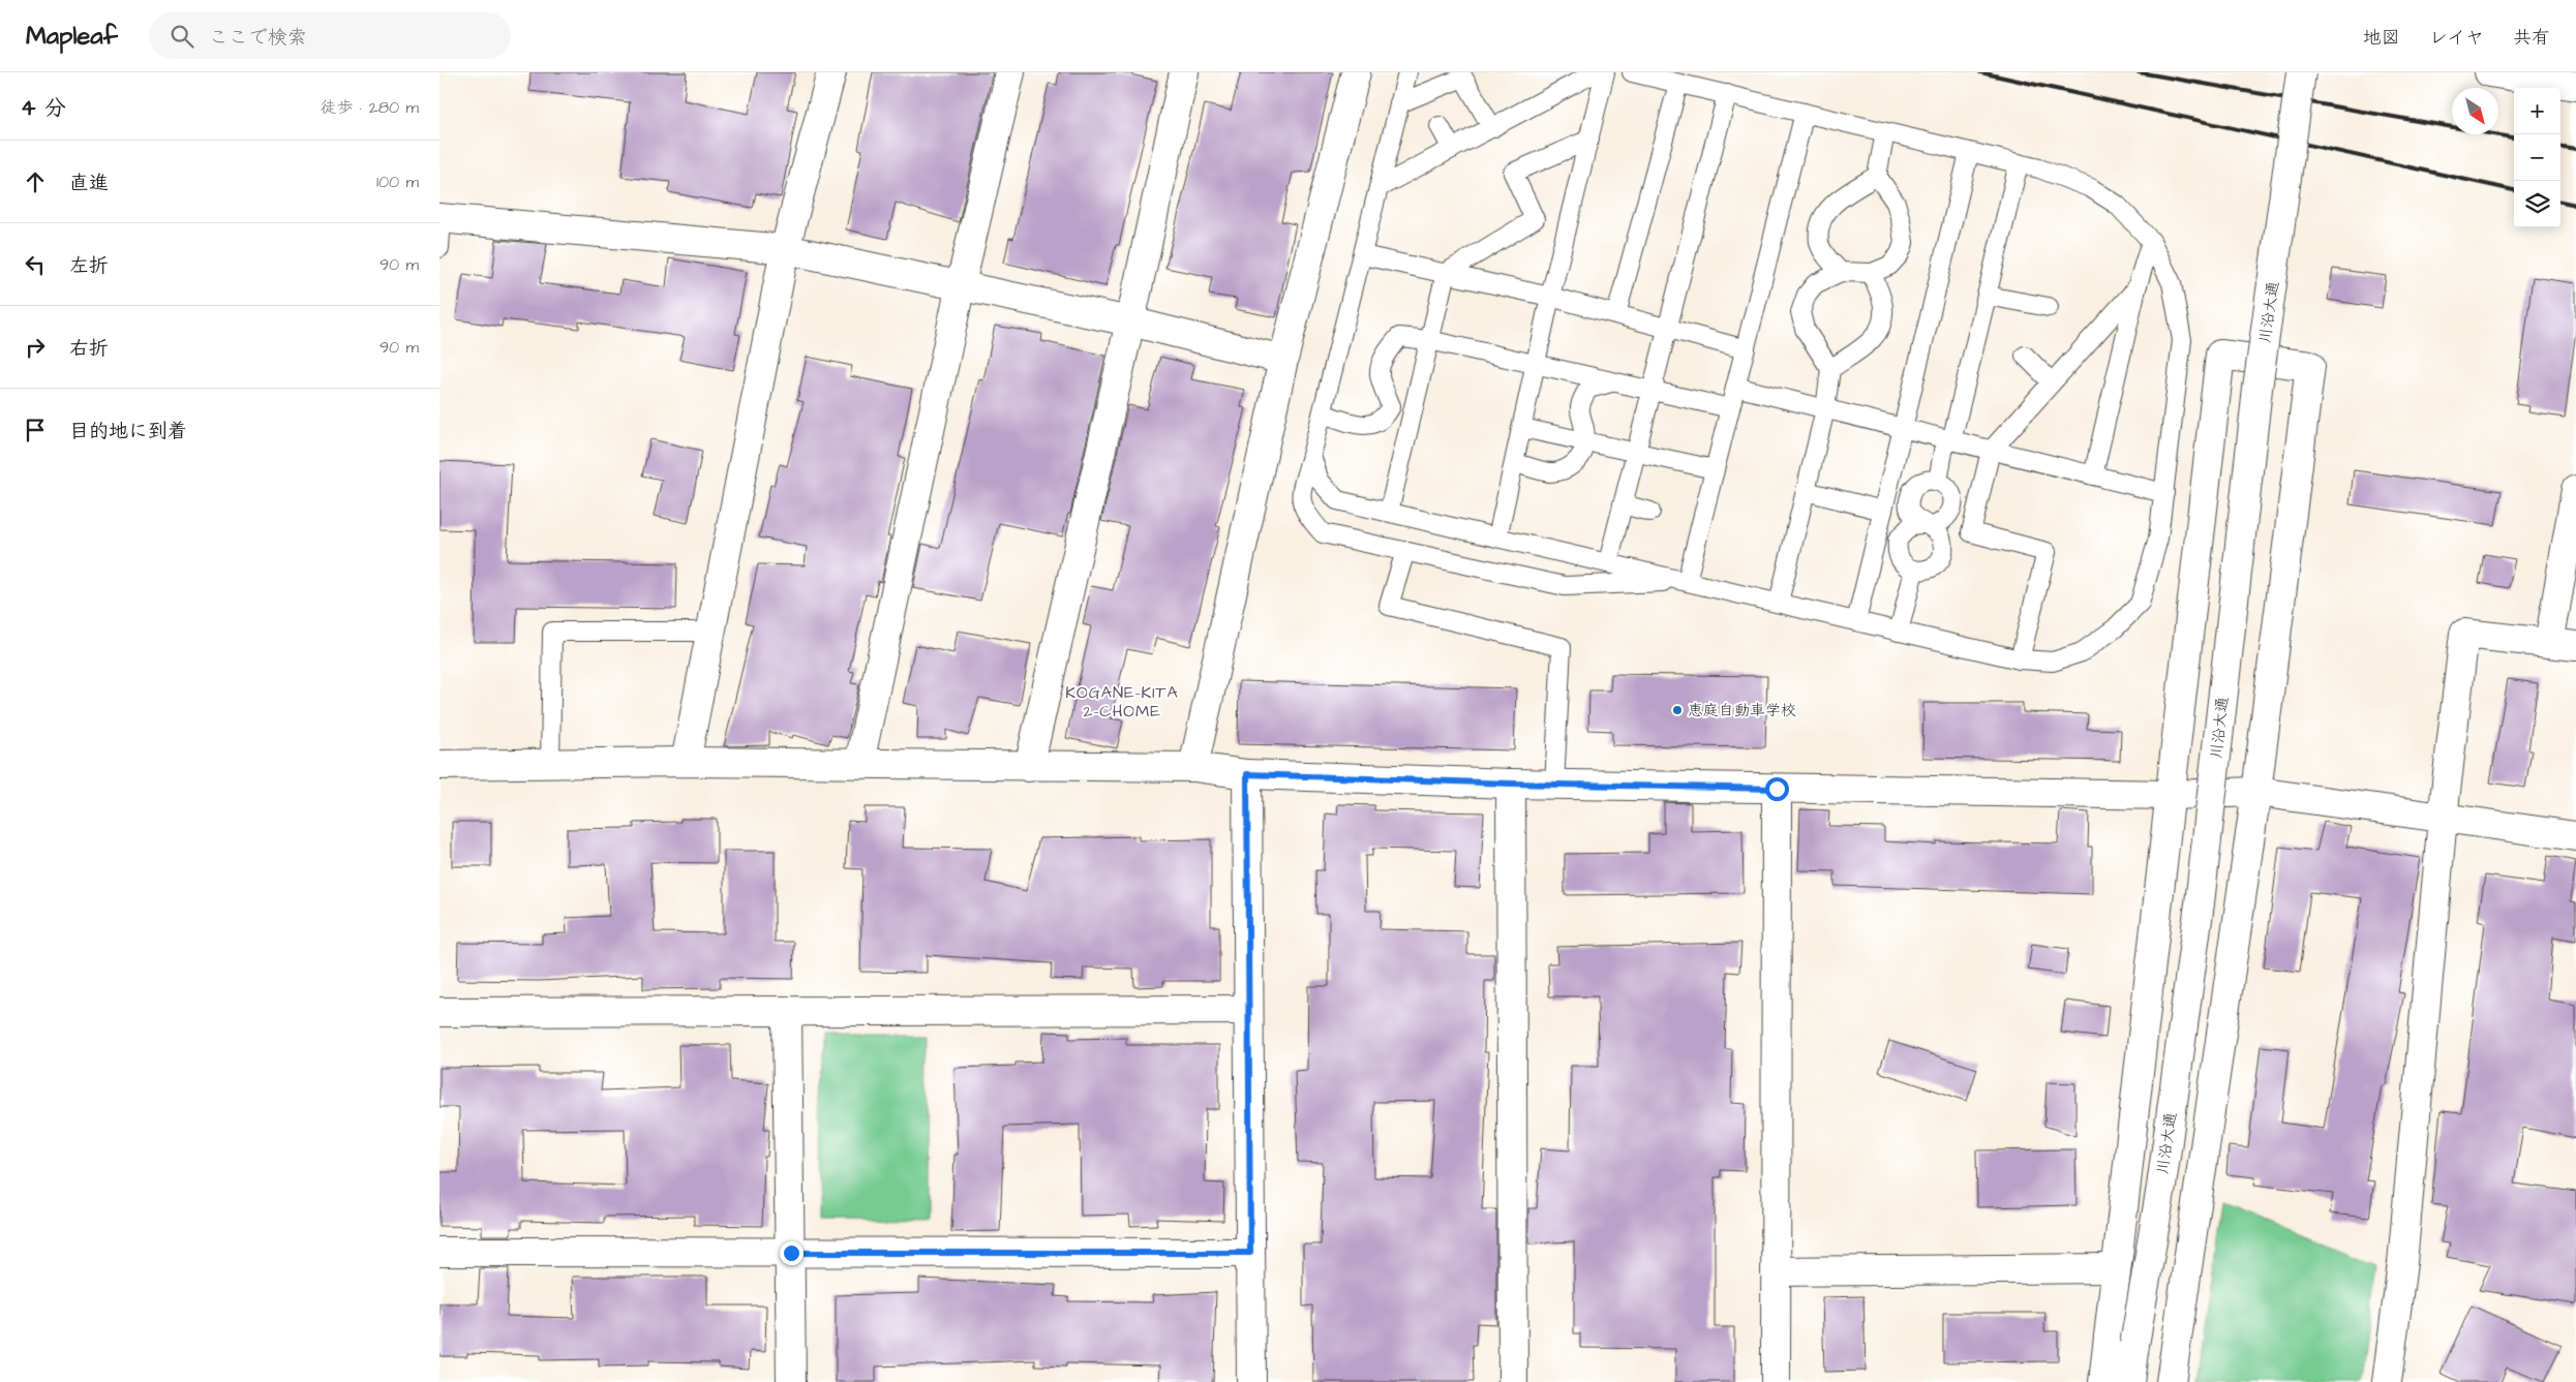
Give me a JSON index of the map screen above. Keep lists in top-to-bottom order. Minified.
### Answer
{"streets":{"street":["川沿大通"]},"districts":["KOGANE-KITA 2-CHOME"],"places":["恵庭自動車学校"],"north":"bottom right","page":{"header":"Mapleaf","search":"ここで検索","nav":["地図","レイヤ","共有"],"heading":["4 分","徒歩 · 280 m"],"map_buttons":["+","−"],"list":[["直進","100 m"],["左折","90 m"],["右折","90 m"],"目的地に到着"]}}
